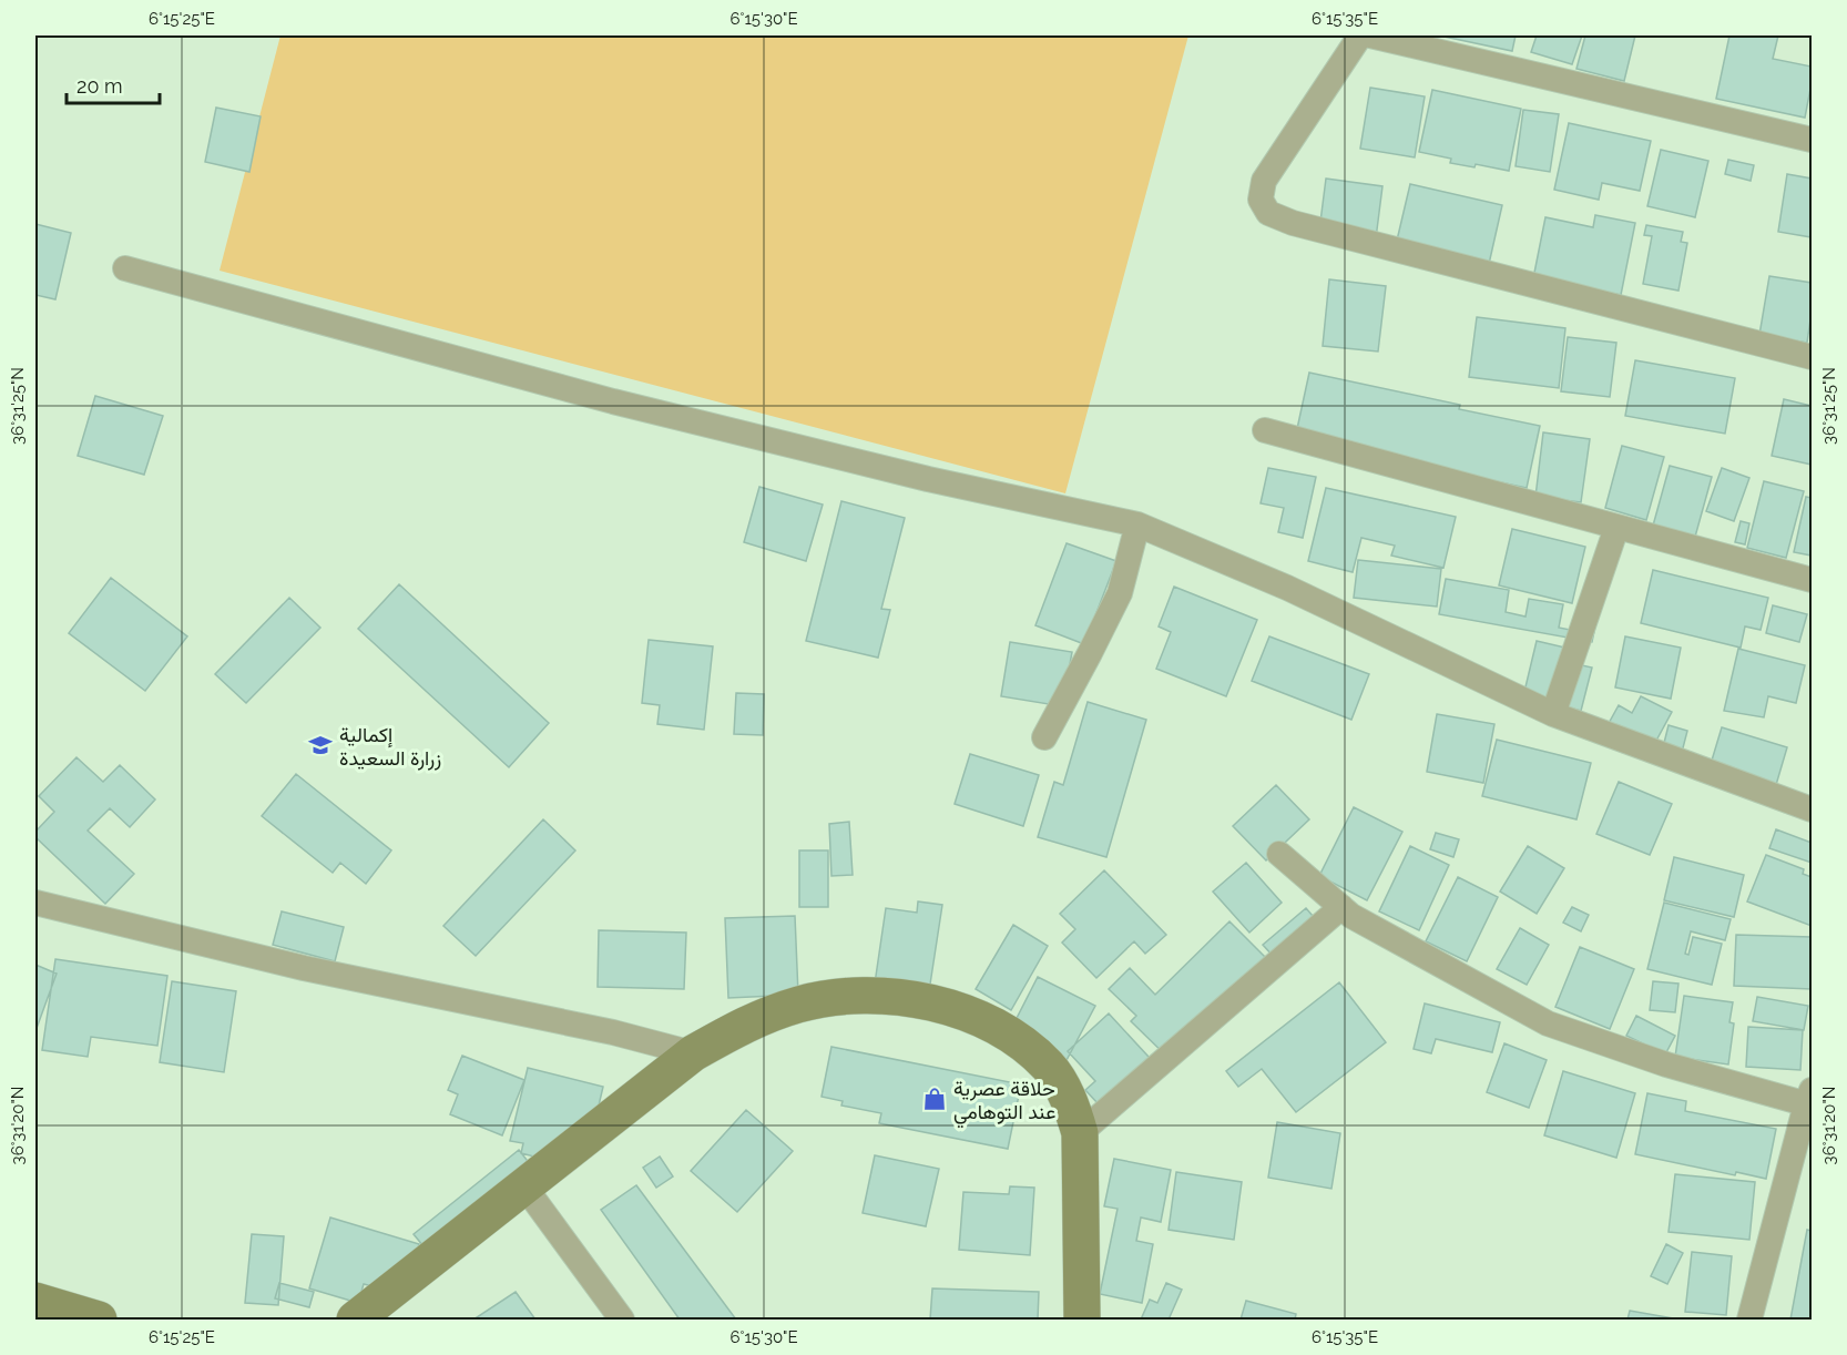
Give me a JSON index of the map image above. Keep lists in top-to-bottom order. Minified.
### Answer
{"places":{"school or university":["إكمالية زرارة السعيدة"],"shop":["حلاقة عصرية عند التوهامي"]},"scale_bar":"20 m","coordinates":["6°15'25\"E","6°15'30\"E","6°15'35\"E","36°31'25\"N","36°31'20\"N"]}
